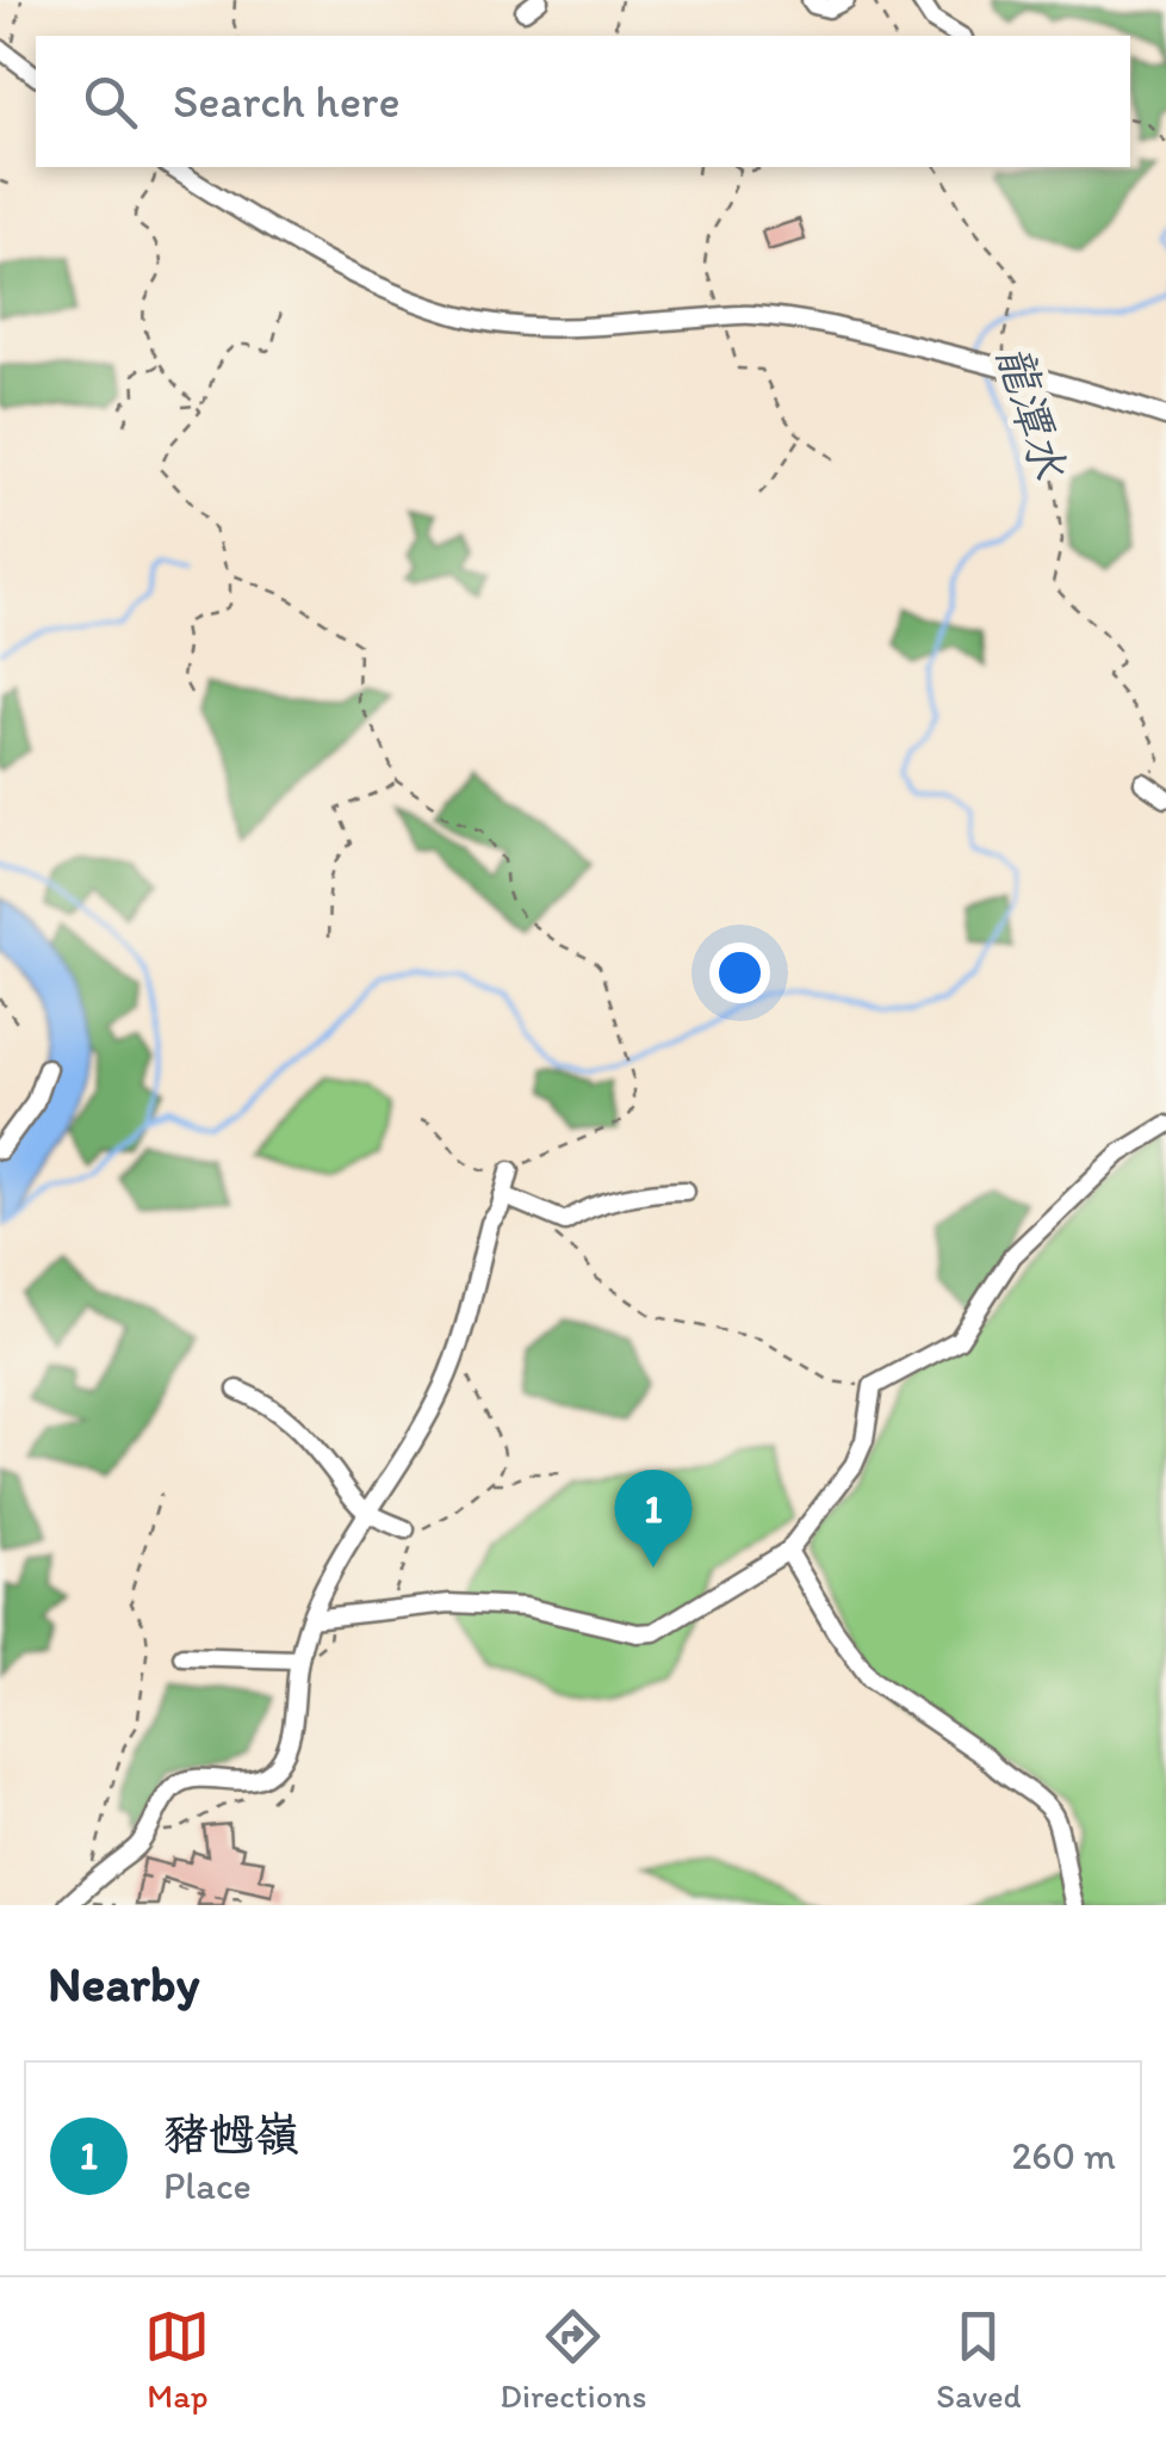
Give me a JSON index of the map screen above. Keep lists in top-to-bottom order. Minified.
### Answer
{"water":["龍潭水"],"page":{"search":"Search here","pins":"1","heading":"Nearby","list":[{"mark":"1","name":"豬乸嶺","note":"Place","value":"260 m"}],"nav":["Map","Directions","Saved"]}}
